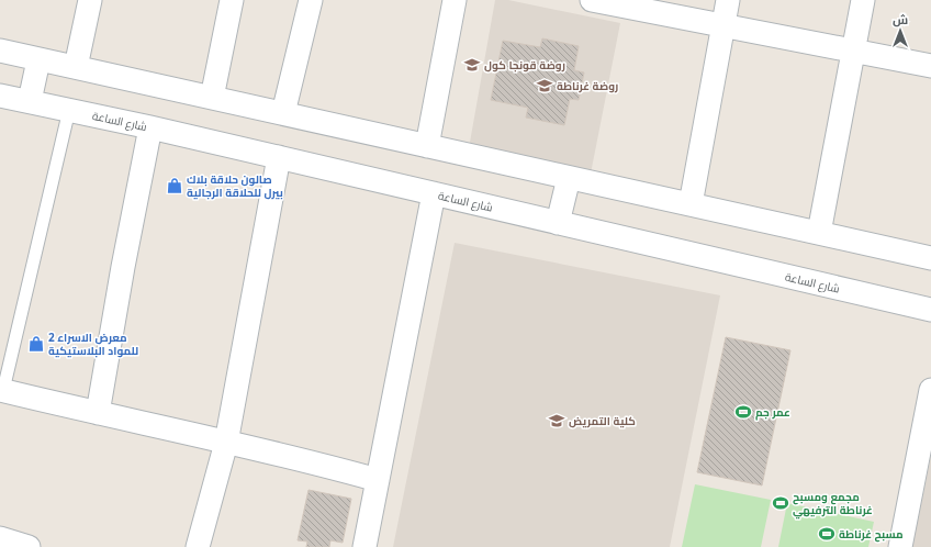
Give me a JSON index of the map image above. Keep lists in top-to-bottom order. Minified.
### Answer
{"streets":{"street":["شارع الساعة"]},"places":{"school or university":["روضة قونجا كول","روضة غرناطة","كلية التمريض"],"shop":["صالون حلاقة بلاك بيرل للحلاقة الرجالية","معرض الاسراء 2 للمواد البلاستيكية"],"sports":["عمر جم","مجمع ومسبح غرناطة الترفيهي","مسبح غرناطة"]},"north":"top"}
